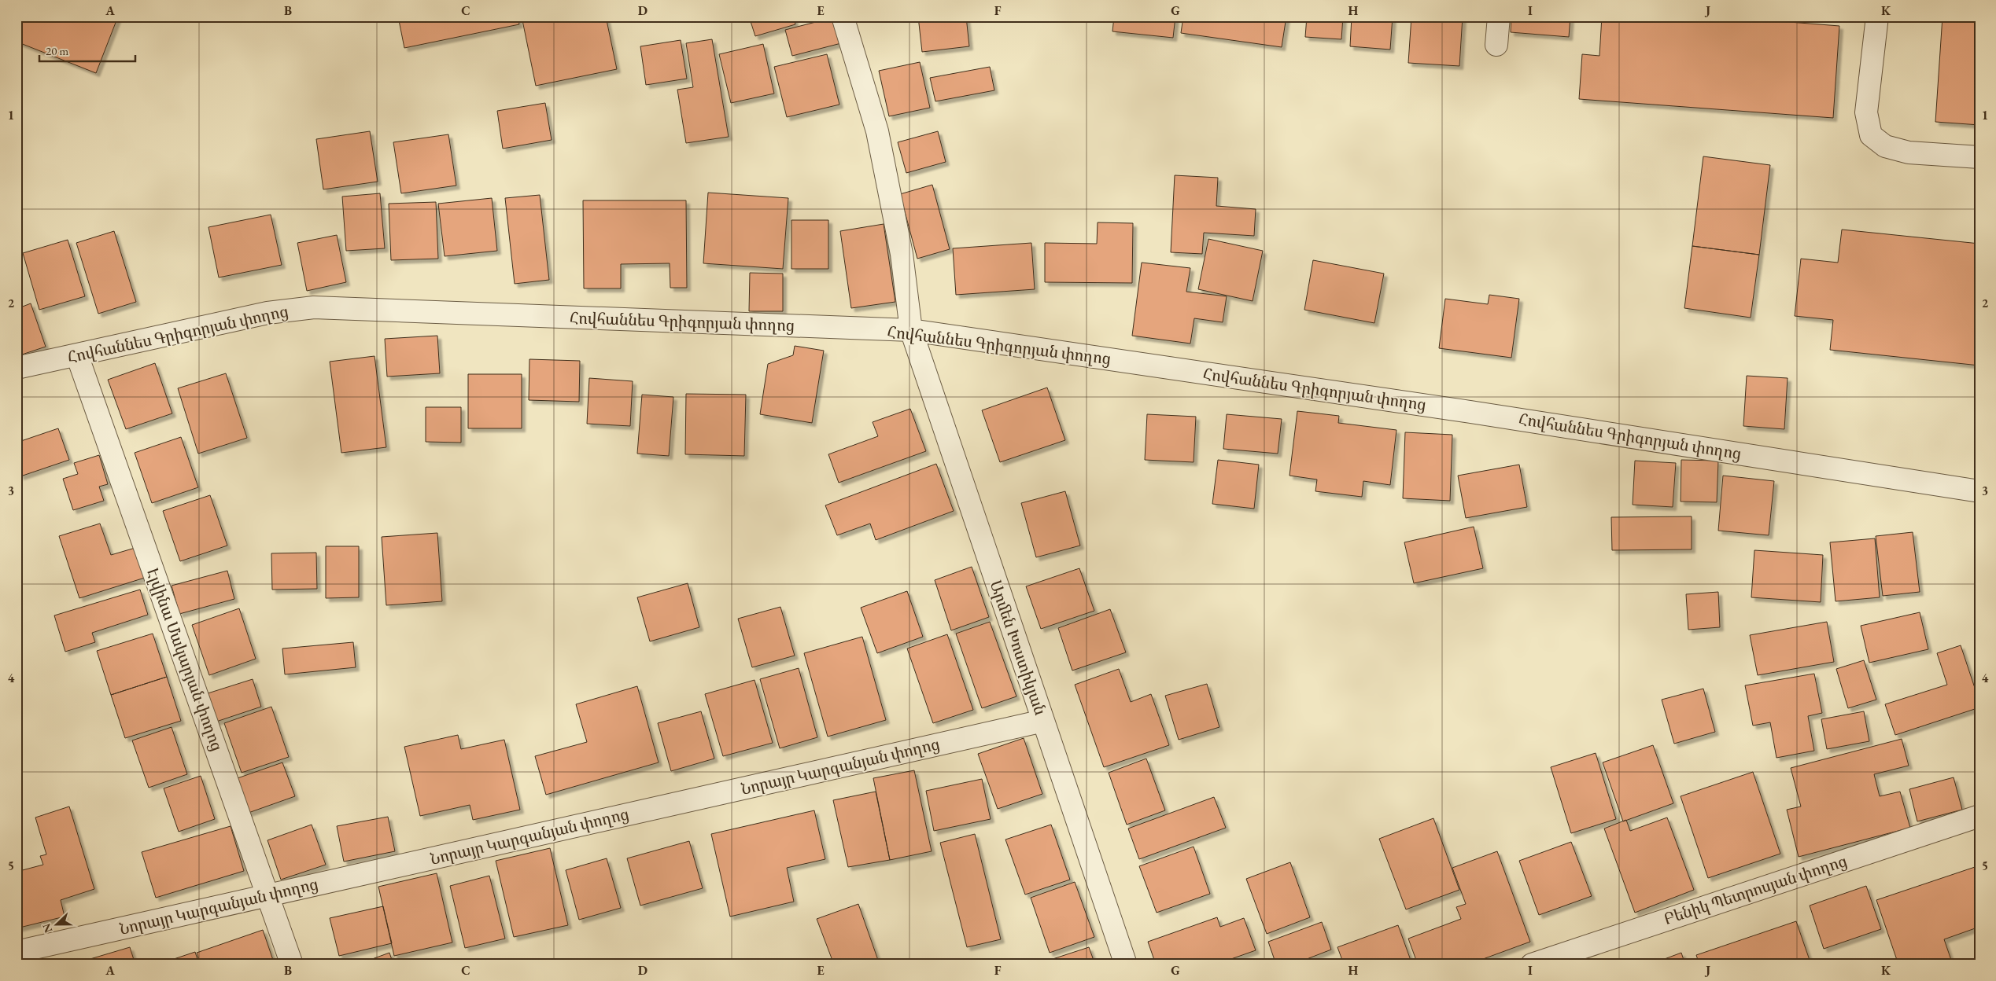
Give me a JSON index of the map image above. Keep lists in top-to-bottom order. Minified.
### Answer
{"streets":{"street":["Հովհաննես Գրիգորյան փողոց","Արմեն Խոստիկյան","Էլվինա Մակարյան փողոց","Նորայր Կարգանյան փողոց","Բենիկ Պետրոսյան փողոց"]},"crossings":[["Հովհաննես Գրիգորյան փողոց","Արմեն Խոստիկյան"],["Հովհաննես Գրիգորյան փողոց","Էլվինա Մակարյան փողոց"],["Արմեն Խոստիկյան","Նորայր Կարգանյան փողոց"],["Էլվինա Մակարյան փողոց","Նորայր Կարգանյան փողոց"]],"scale_bar":"20 m","north":"left","grid":{"columns":["A","B","C","D","E","F","G","H","I","J","K"],"rows":["1","2","3","4","5"]}}
